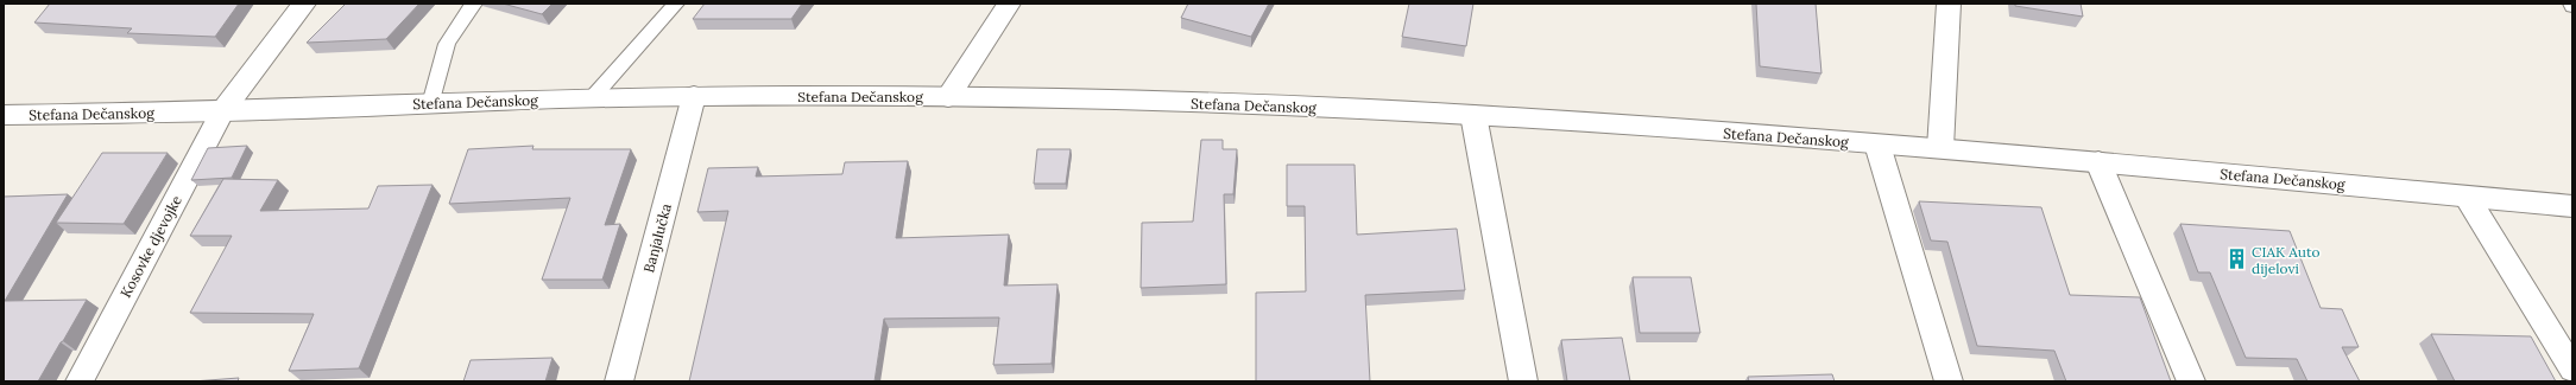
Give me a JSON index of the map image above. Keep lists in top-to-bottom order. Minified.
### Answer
{"streets":{"main road":["Stefana Dečanskog","Banjalučka","Kosovke djevojke"]},"crossings":[["Stefana Dečanskog","Banjalučka"],["Stefana Dečanskog","Kosovke djevojke"]],"places":{"building":["CIAK Auto dijelovi"]}}
